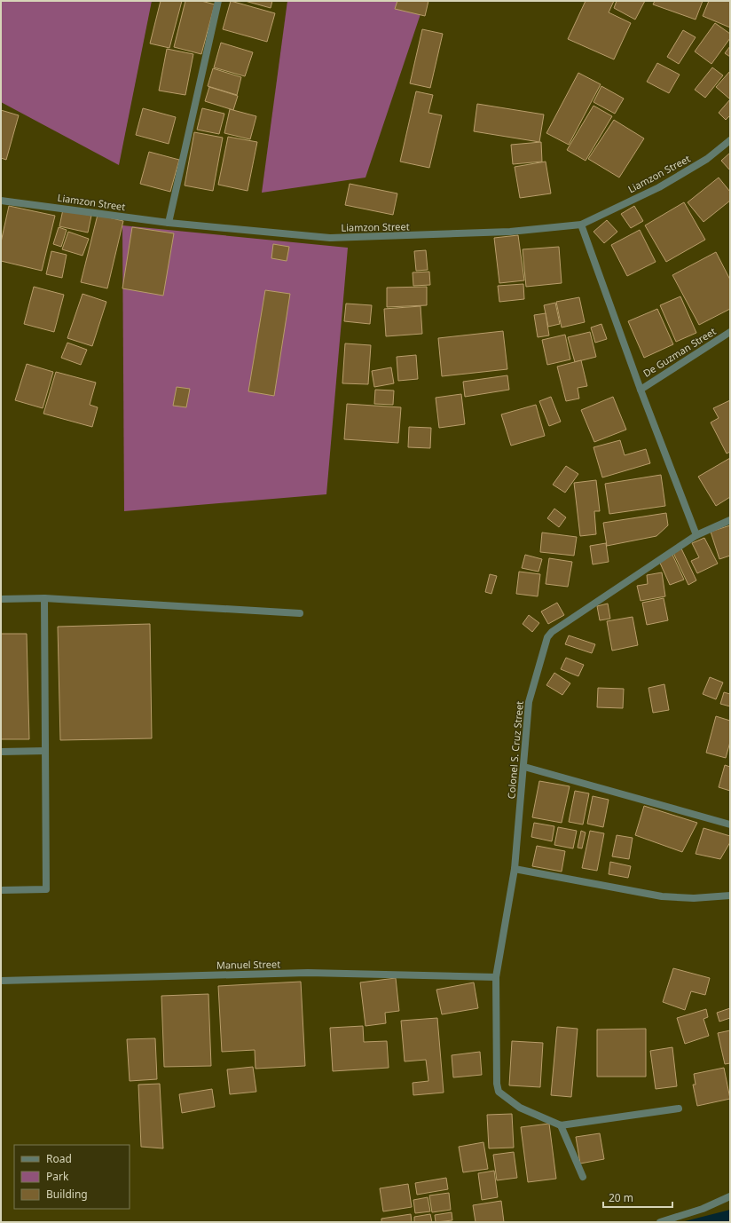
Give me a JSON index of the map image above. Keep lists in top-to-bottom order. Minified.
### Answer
{"streets":{"street":["Liamzon Street","De Guzman Street","Colonel S. Cruz Street","Manuel Street"]},"crossings":[["Colonel S. Cruz Street","Manuel Street"]],"legend":["Road","Park","Building"],"scale_bar":"20 m"}
